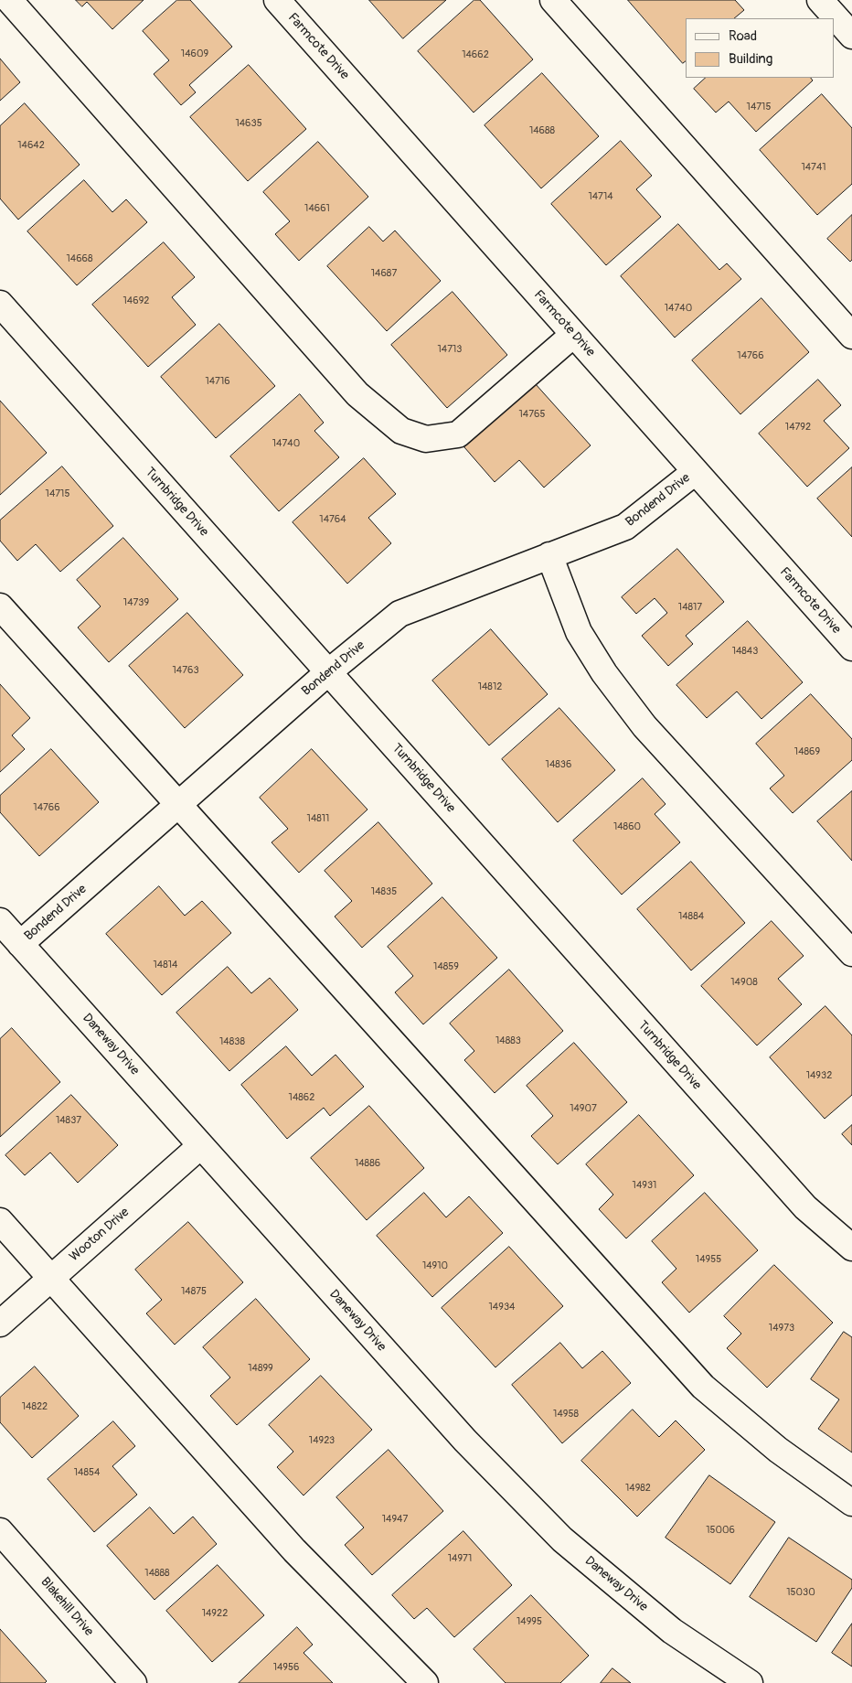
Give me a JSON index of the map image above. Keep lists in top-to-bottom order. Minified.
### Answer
{"streets":{"street":["Farmcote Drive","Bondend Drive","Turnbridge Drive","Daneway Drive","Wooton Drive","Blakehill Drive"]},"crossings":[["Farmcote Drive","Bondend Drive"],["Bondend Drive","Turnbridge Drive"],["Bondend Drive","Daneway Drive"],["Daneway Drive","Wooton Drive"]],"house_numbers":["14609","14662","14715","14635","14688","14642","14741","14714","14661","14668","14687","14692","14740","14713","14766","14716","14765","14792","14740","14715","14764","14739","14817","14843","14763","14812","14869","14836","14766","14811","14860","14835","14884","14814","14859","14908","14883","14838","14932","14862","14907","14837","14886","14931","14955","14910","14875","14934","14973","14899","14822","14958","14923","14854","14982","14947","15006","14971","14888","15030","14922","14995","14956"],"legend":["Road","Building"]}
